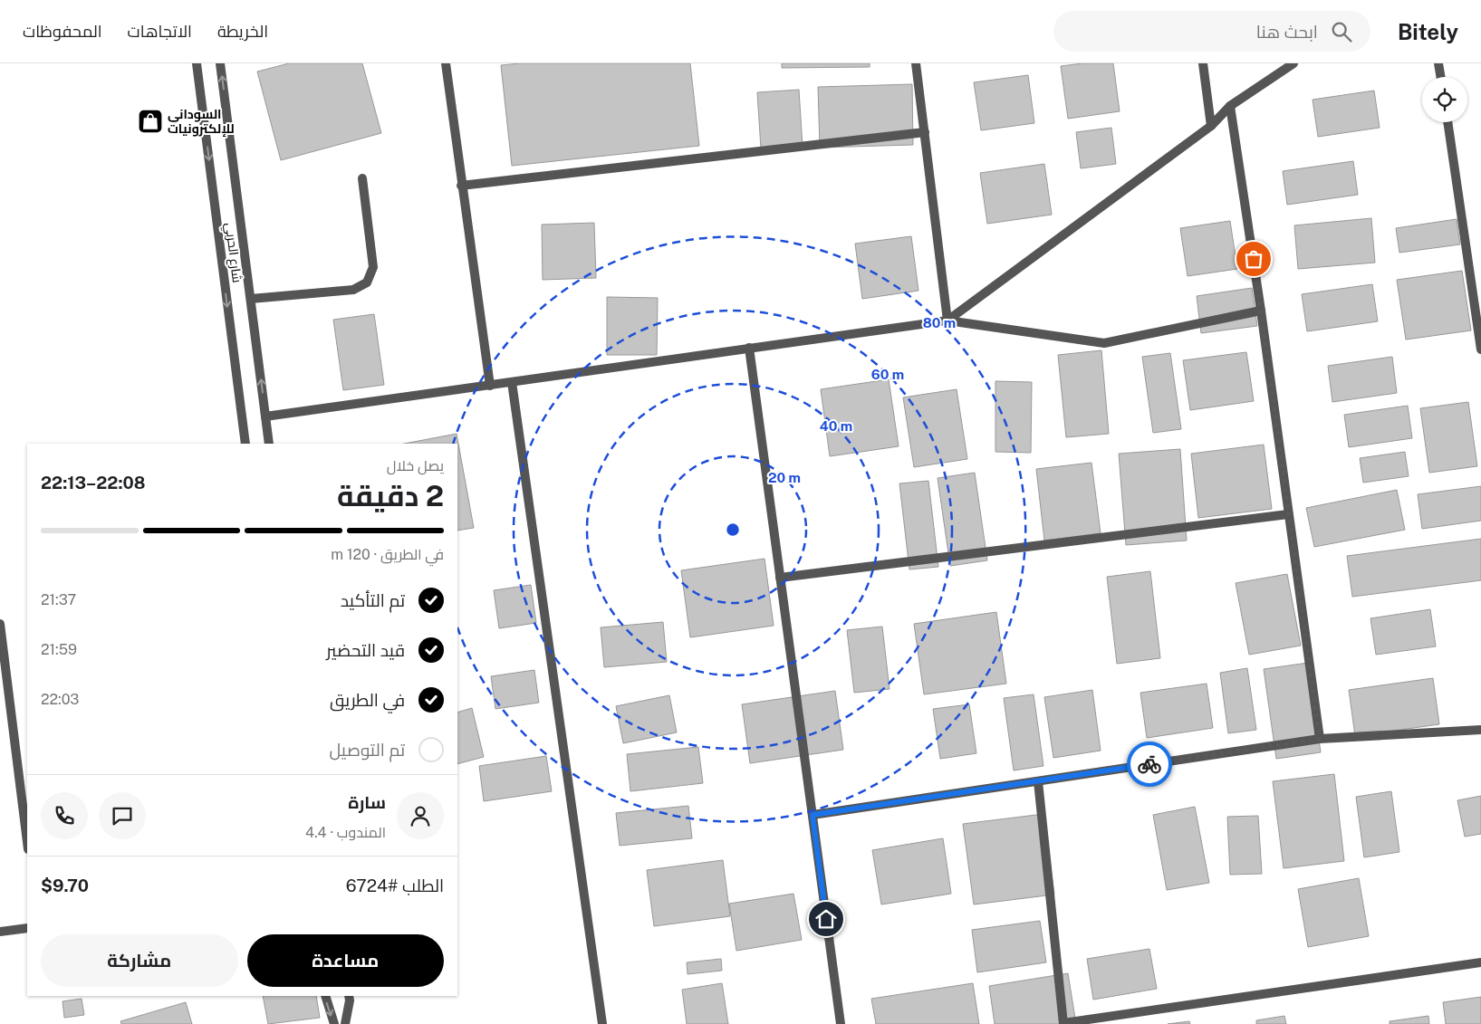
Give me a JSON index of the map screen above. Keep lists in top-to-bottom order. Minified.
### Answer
{"streets":{"street":["شارع الحربي"]},"places":{"shop":["السوداني للإلكترونيات"]},"page":{"header":"Bitely","search":"ابحث هنا","nav":["الخريطة","الاتجاهات","المحفوظات"],"heading":["2 دقيقة","يصل خلال","22:08–22:13"],"panel":["سارة","المندوب · 4.4","الطلب #6724","$9.70"],"bar":"في الطريق · 120 m","list":[["تم التأكيد","21:37"],["قيد التحضير","21:59"],["في الطريق","22:03"],"تم التوصيل"],"buttons":["مساعدة","مشاركة"]},"rings":["80 m","60 m","40 m","20 m"]}
